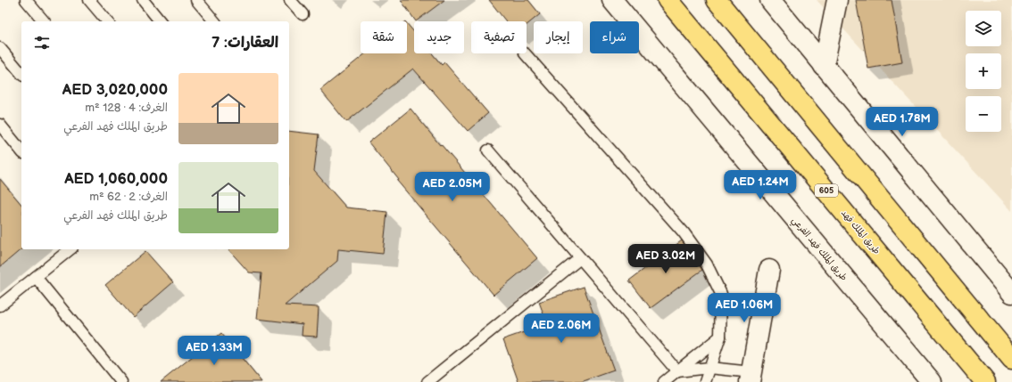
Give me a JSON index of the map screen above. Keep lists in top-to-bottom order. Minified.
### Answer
{"streets":{"highway":["605","طريق الملك فهد"],"main road":["طريق الملك فهد الفرعي"]},"page":{"map_buttons":["+","−"],"chip":["شراء","إيجار","تصفية","جديد","شقة"],"heading":"العقارات: 7","list":[{"name":"AED 3,020,000","note":"الغرف: 4 · 128 m² · طريق الملك فهد الفرعي"},{"name":"AED 1,060,000","note":"الغرف: 2 · 62 m² · طريق الملك فهد الفرعي"}],"price":["AED 1.78M","AED 1.24M","AED 2.05M","AED 3.02M","AED 1.06M","AED 2.06M","AED 1.33M"]}}
